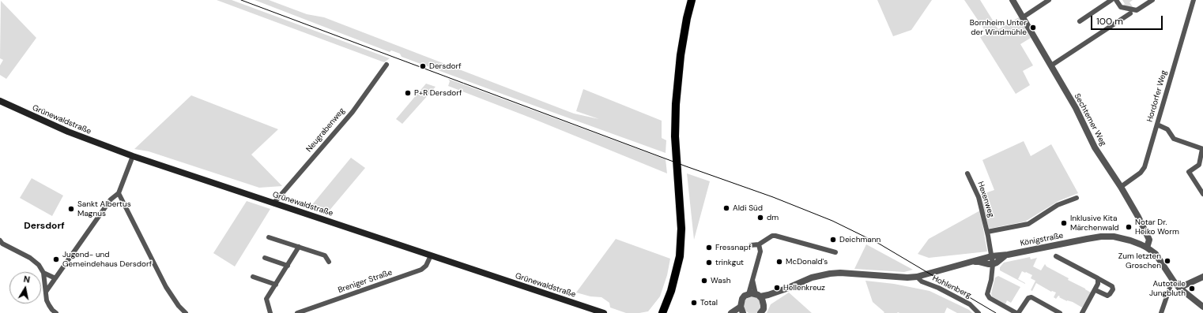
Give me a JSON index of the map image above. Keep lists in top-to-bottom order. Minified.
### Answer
{"streets":{"main road":["Grünewaldstraße"],"street":["Hordorfer Weg","Sechtemer Weg","Neugrabenweg","Hexenweg","Königstraße","Breniger Straße","Hohlenberg"]},"crossings":[["Hordorfer Weg","Sechtemer Weg"],["Grünewaldstraße","Neugrabenweg"],["Grünewaldstraße","Breniger Straße"],["Sechtemer Weg","Königstraße"],["Hexenweg","Königstraße"],["Königstraße","Hohlenberg"]],"districts":["Dersdorf"],"places":["Bornheim Unter der Windmühle","Dersdorf","P+R Dersdorf","Aldi Süd","Sankt Albertus Magnus","dm","Inklusive Kita Märchenwald","Notar Dr. Heiko Worm","Deichmann","Fressnapf","Jugend- und Gemeindehaus Dersdorf","Zum letzten Groschen","McDonald's","trinkgut","Wash","Hellenkreuz","Autoteile Jungbluth","Total"],"scale_bar":"100 m","north":"top"}
